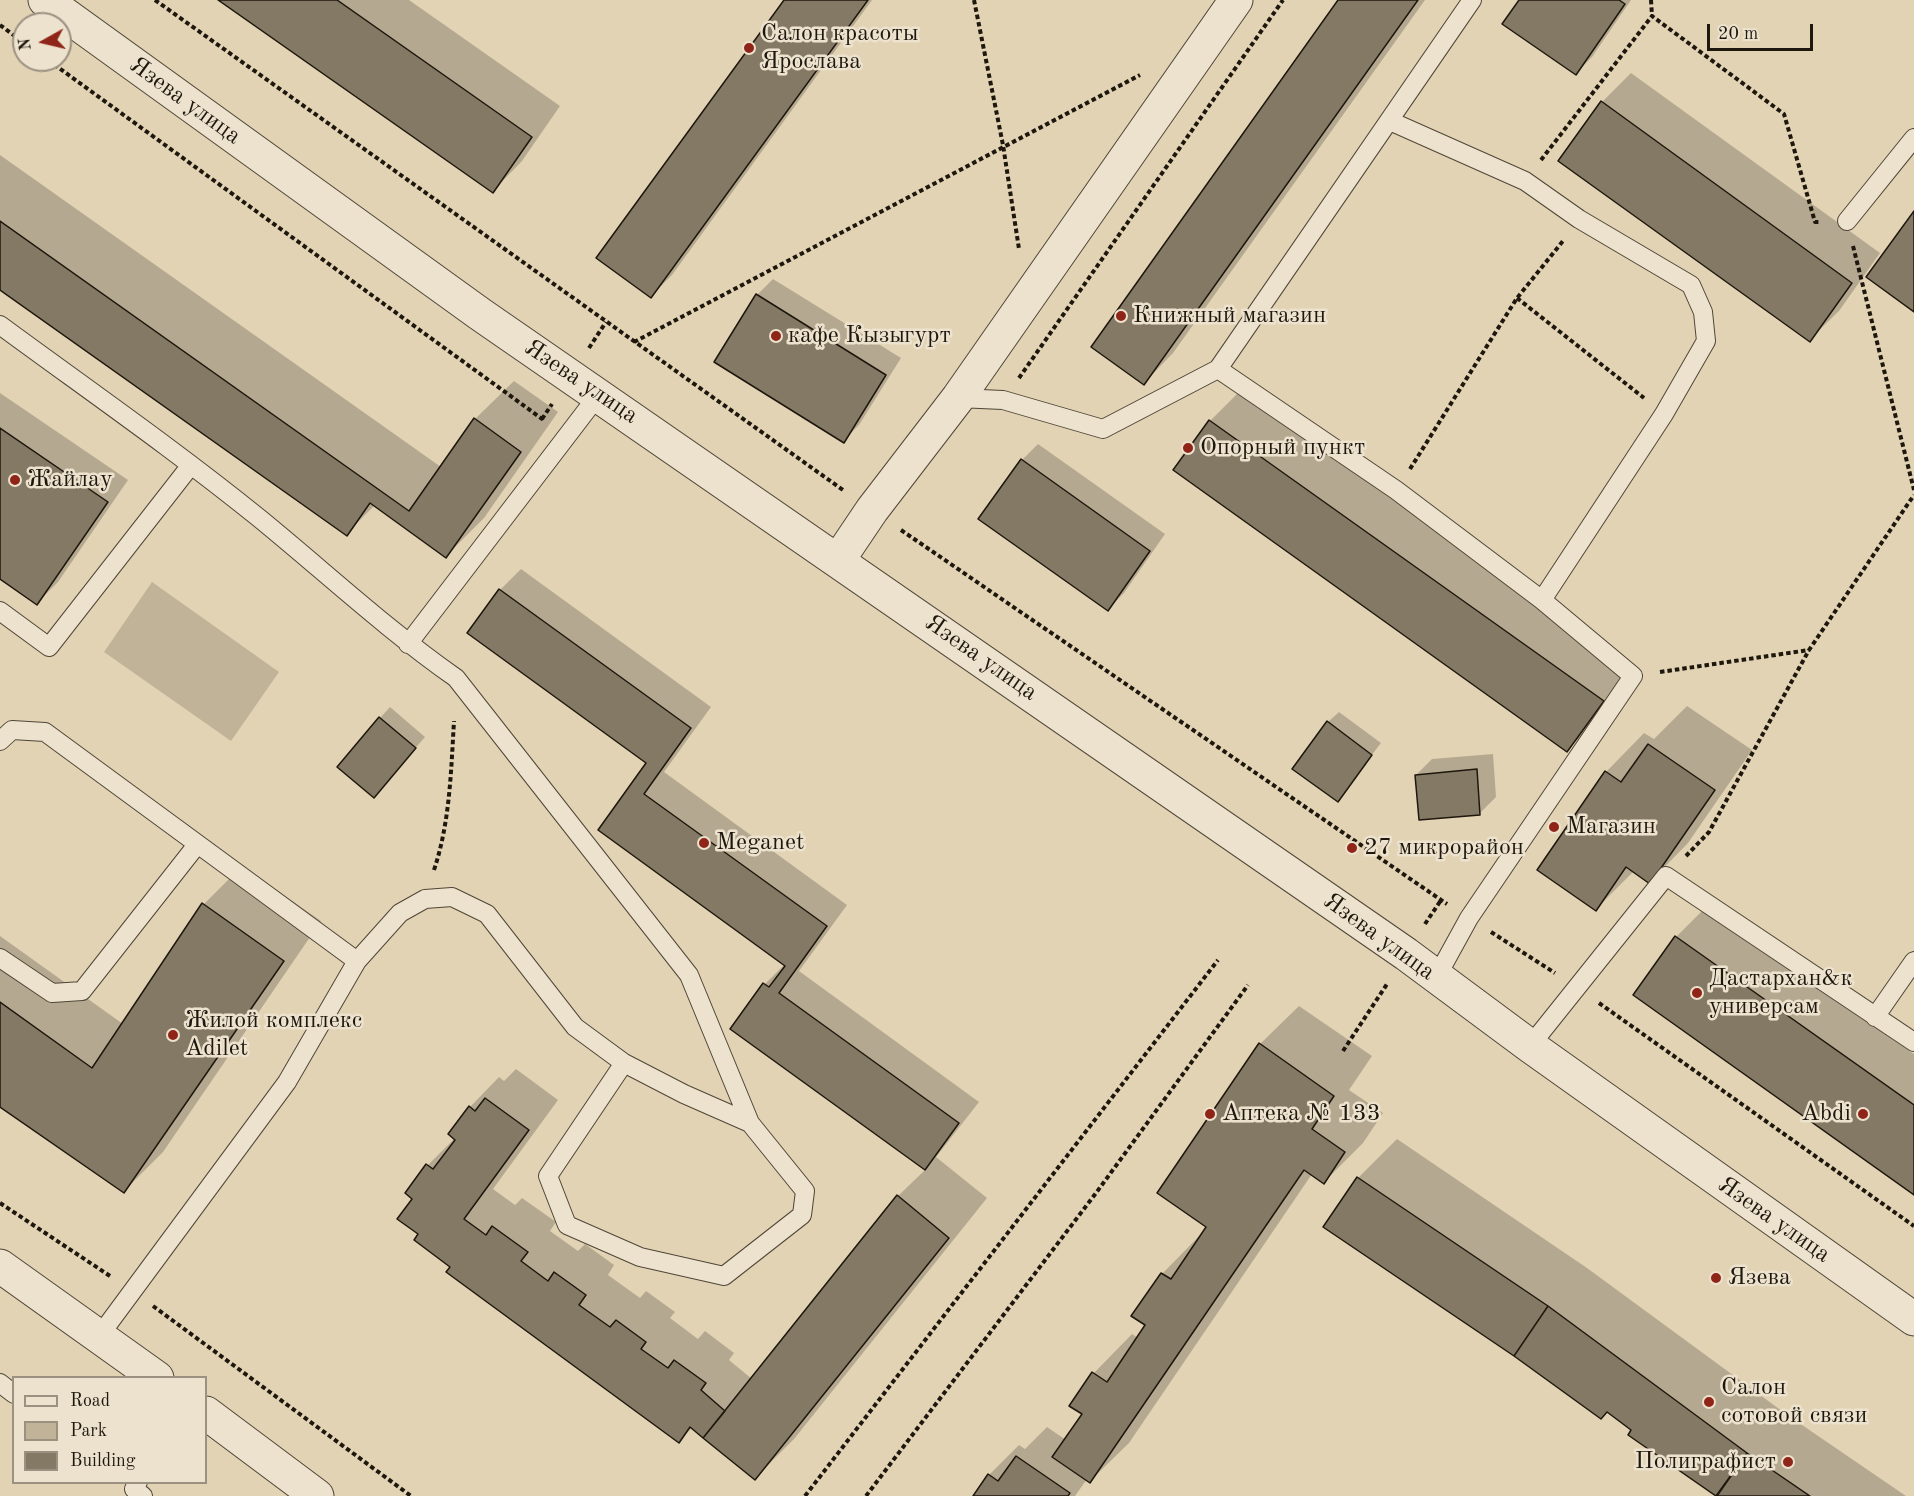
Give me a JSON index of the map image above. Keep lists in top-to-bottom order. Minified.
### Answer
{"streets":{"street":["Язева улица"]},"places":["Салон красоты Ярослава","Книжный магазин","кафе Кызыгурт","Опорный пункт","Жайлау","Магазин","Meganet","27 микрорайон","Дастархан&к универсам","Жилой комплекс Adilet","Аптека № 133","Abdi","Язева","Салон сотовой связи","Полиграфист"],"legend":["Road","Park","Building"],"scale_bar":"20 m","north":"left"}
